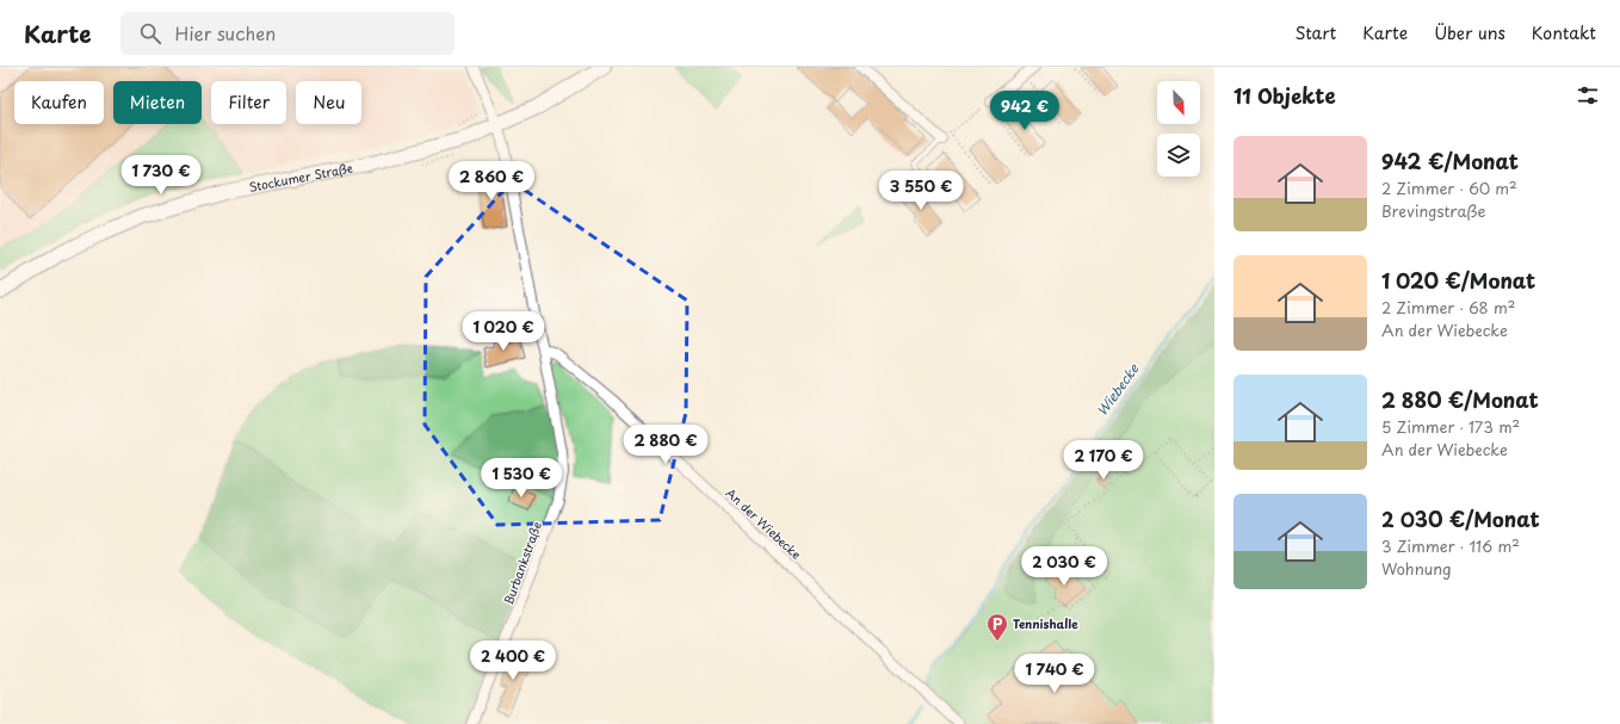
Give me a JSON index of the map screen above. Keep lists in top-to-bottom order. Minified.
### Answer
{"streets":{"main road":["Stockumer Straße"],"street":["An der Wiebecke","Burbankstraße"]},"crossings":[["An der Wiebecke","Burbankstraße"]],"water":["Wiebecke"],"places":{"parking":["Tennishalle"]},"north":"bottom right","page":{"header":"Karte","search":"Hier suchen","nav":["Start","Karte","Über uns","Kontakt"],"heading":"11 Objekte","chip":["Kaufen","Mieten","Filter","Neu"],"price":["942 €","1 730 €","2 860 €","3 550 €","1 020 €","2 880 €","2 170 €","1 530 €","2 030 €","2 400 €","1 740 €"],"list":[{"name":"942 €/Monat","note":"2 Zimmer · 60 m² · Brevingstraße"},{"name":"1 020 €/Monat","note":"2 Zimmer · 68 m² · An der Wiebecke"},{"name":"2 880 €/Monat","note":"5 Zimmer · 173 m² · An der Wiebecke"},{"name":"2 030 €/Monat","note":"3 Zimmer · 116 m² · Wohnung"}]}}
